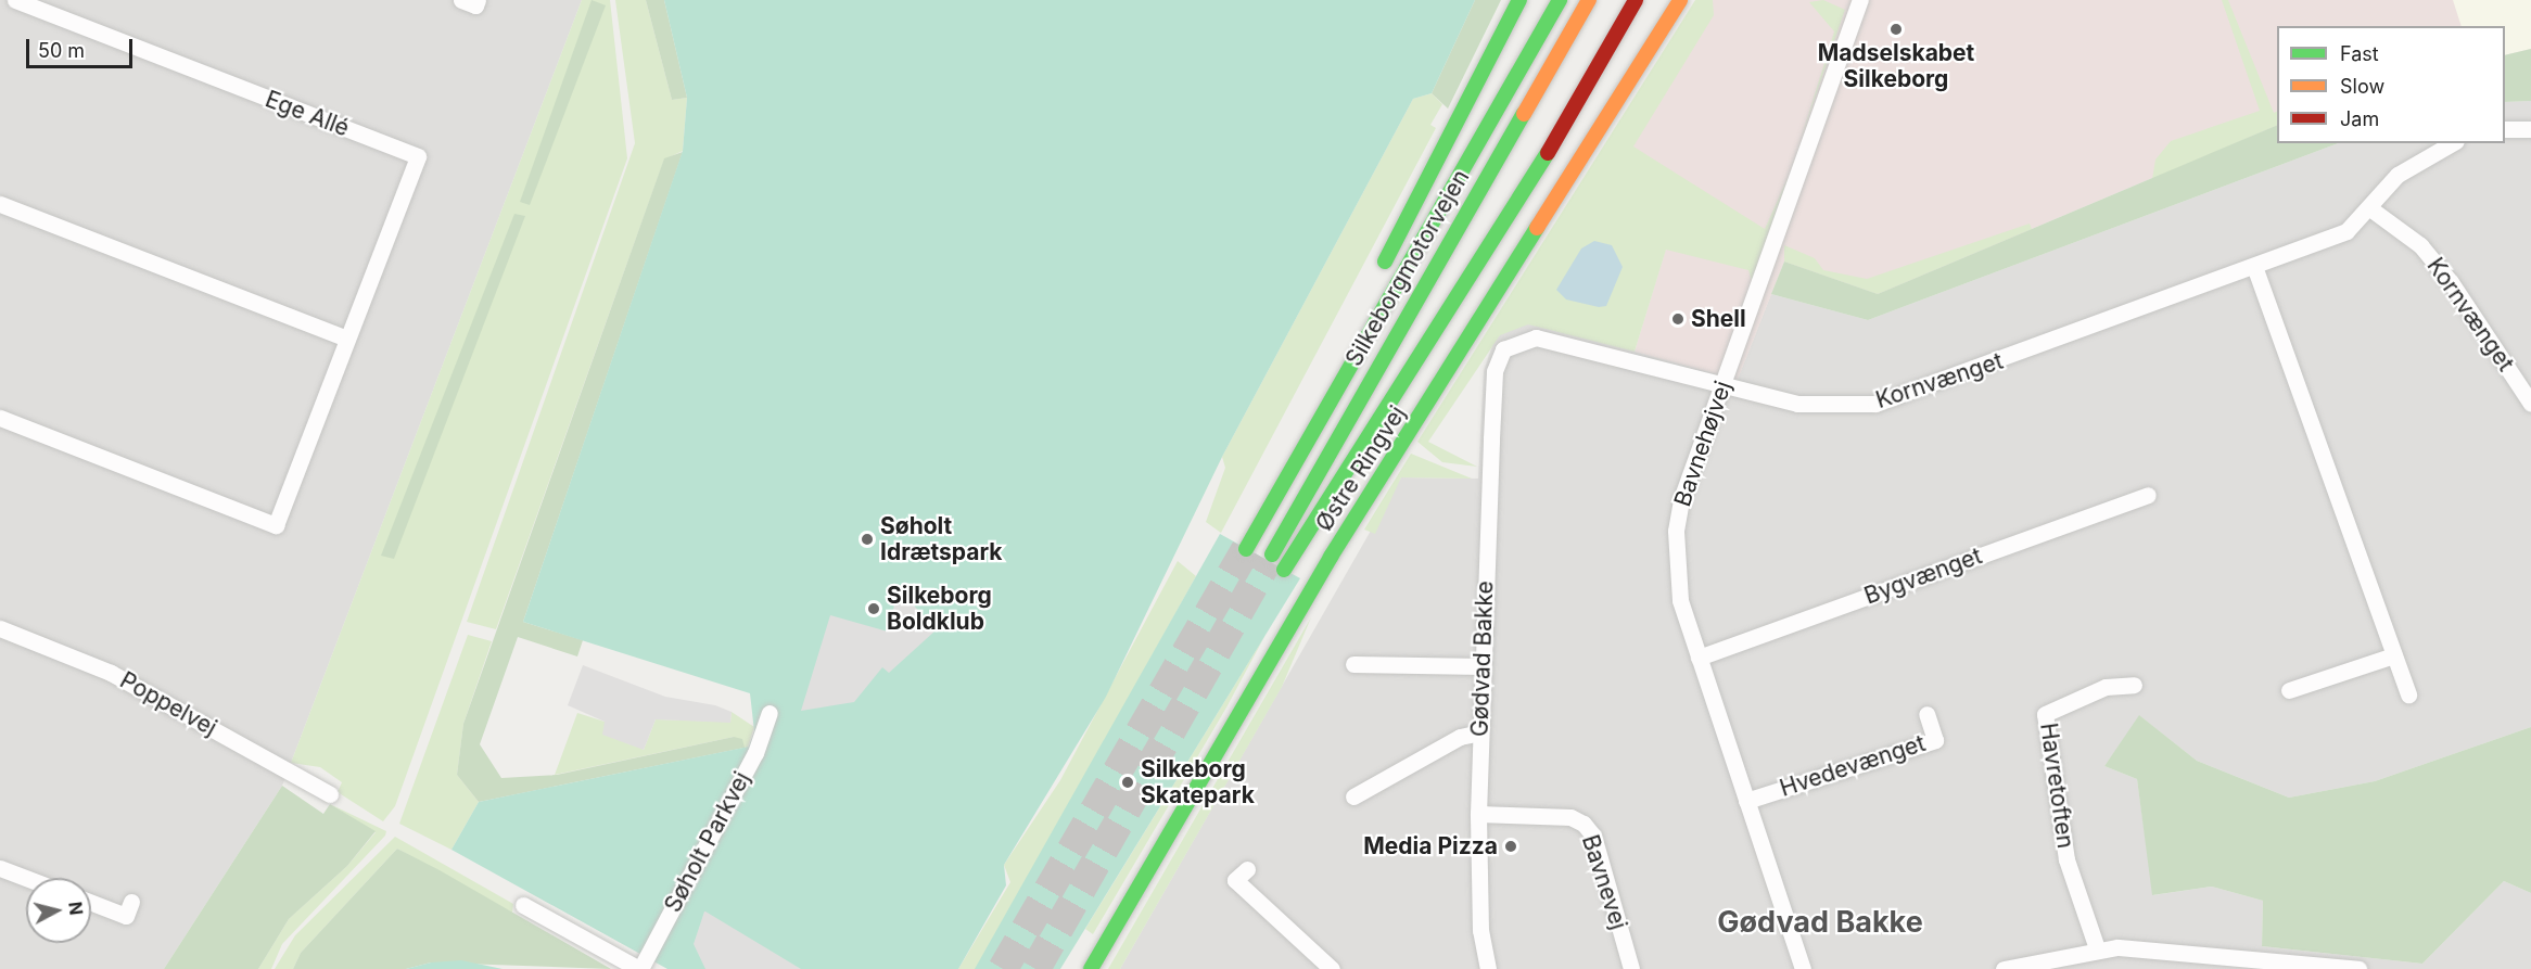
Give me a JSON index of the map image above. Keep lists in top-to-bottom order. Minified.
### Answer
{"streets":{"main road":["Silkeborgmotorvejen","Østre Ringvej"],"street":["Ege Allé","Kornvænget","Bavnehøjvej","Bygvænget","Gødvad Bakke","Poppelvej","Hvedevænget","Havretoften","Søholt Parkvej","Bavnevej"]},"crossings":[["Kornvænget","Bavnehøjvej"],["Kornvænget","Gødvad Bakke"],["Bavnehøjvej","Bygvænget"],["Bavnehøjvej","Hvedevænget"],["Gødvad Bakke","Bavnevej"]],"districts":["Gødvad Bakke"],"places":["Madselskabet Silkeborg","Shell","Søholt Idrætspark","Silkeborg Boldklub","Silkeborg Skatepark","Media Pizza"],"legend":["Fast","Slow","Jam"],"scale_bar":"50 m","north":"right"}
